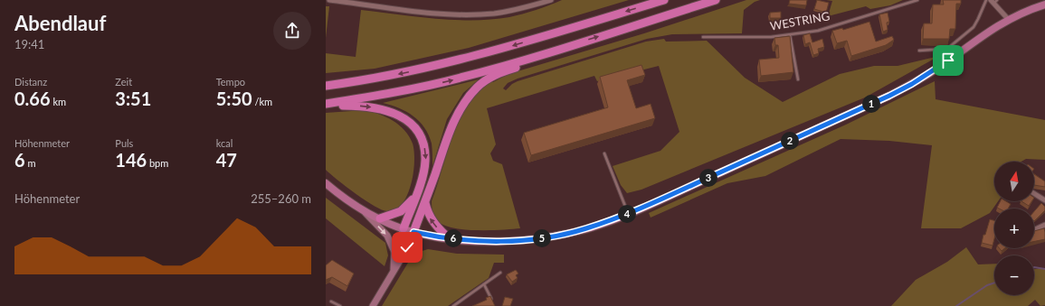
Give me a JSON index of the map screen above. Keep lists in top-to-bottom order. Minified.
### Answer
{"streets":{"lane":["WESTRING"]},"north":"top","page":{"heading":["Abendlauf","19:41"],"stats":[["Distanz","0.66 km"],["Zeit","3:51"],["Tempo","5:50 /km"],["Höhenmeter","6 m"],["Puls","146 bpm"],["kcal","47"]],"pins":["1","2","3","4","5","6"],"map_buttons":["+","−"],"chart":["Höhenmeter","255–260 m"]}}
